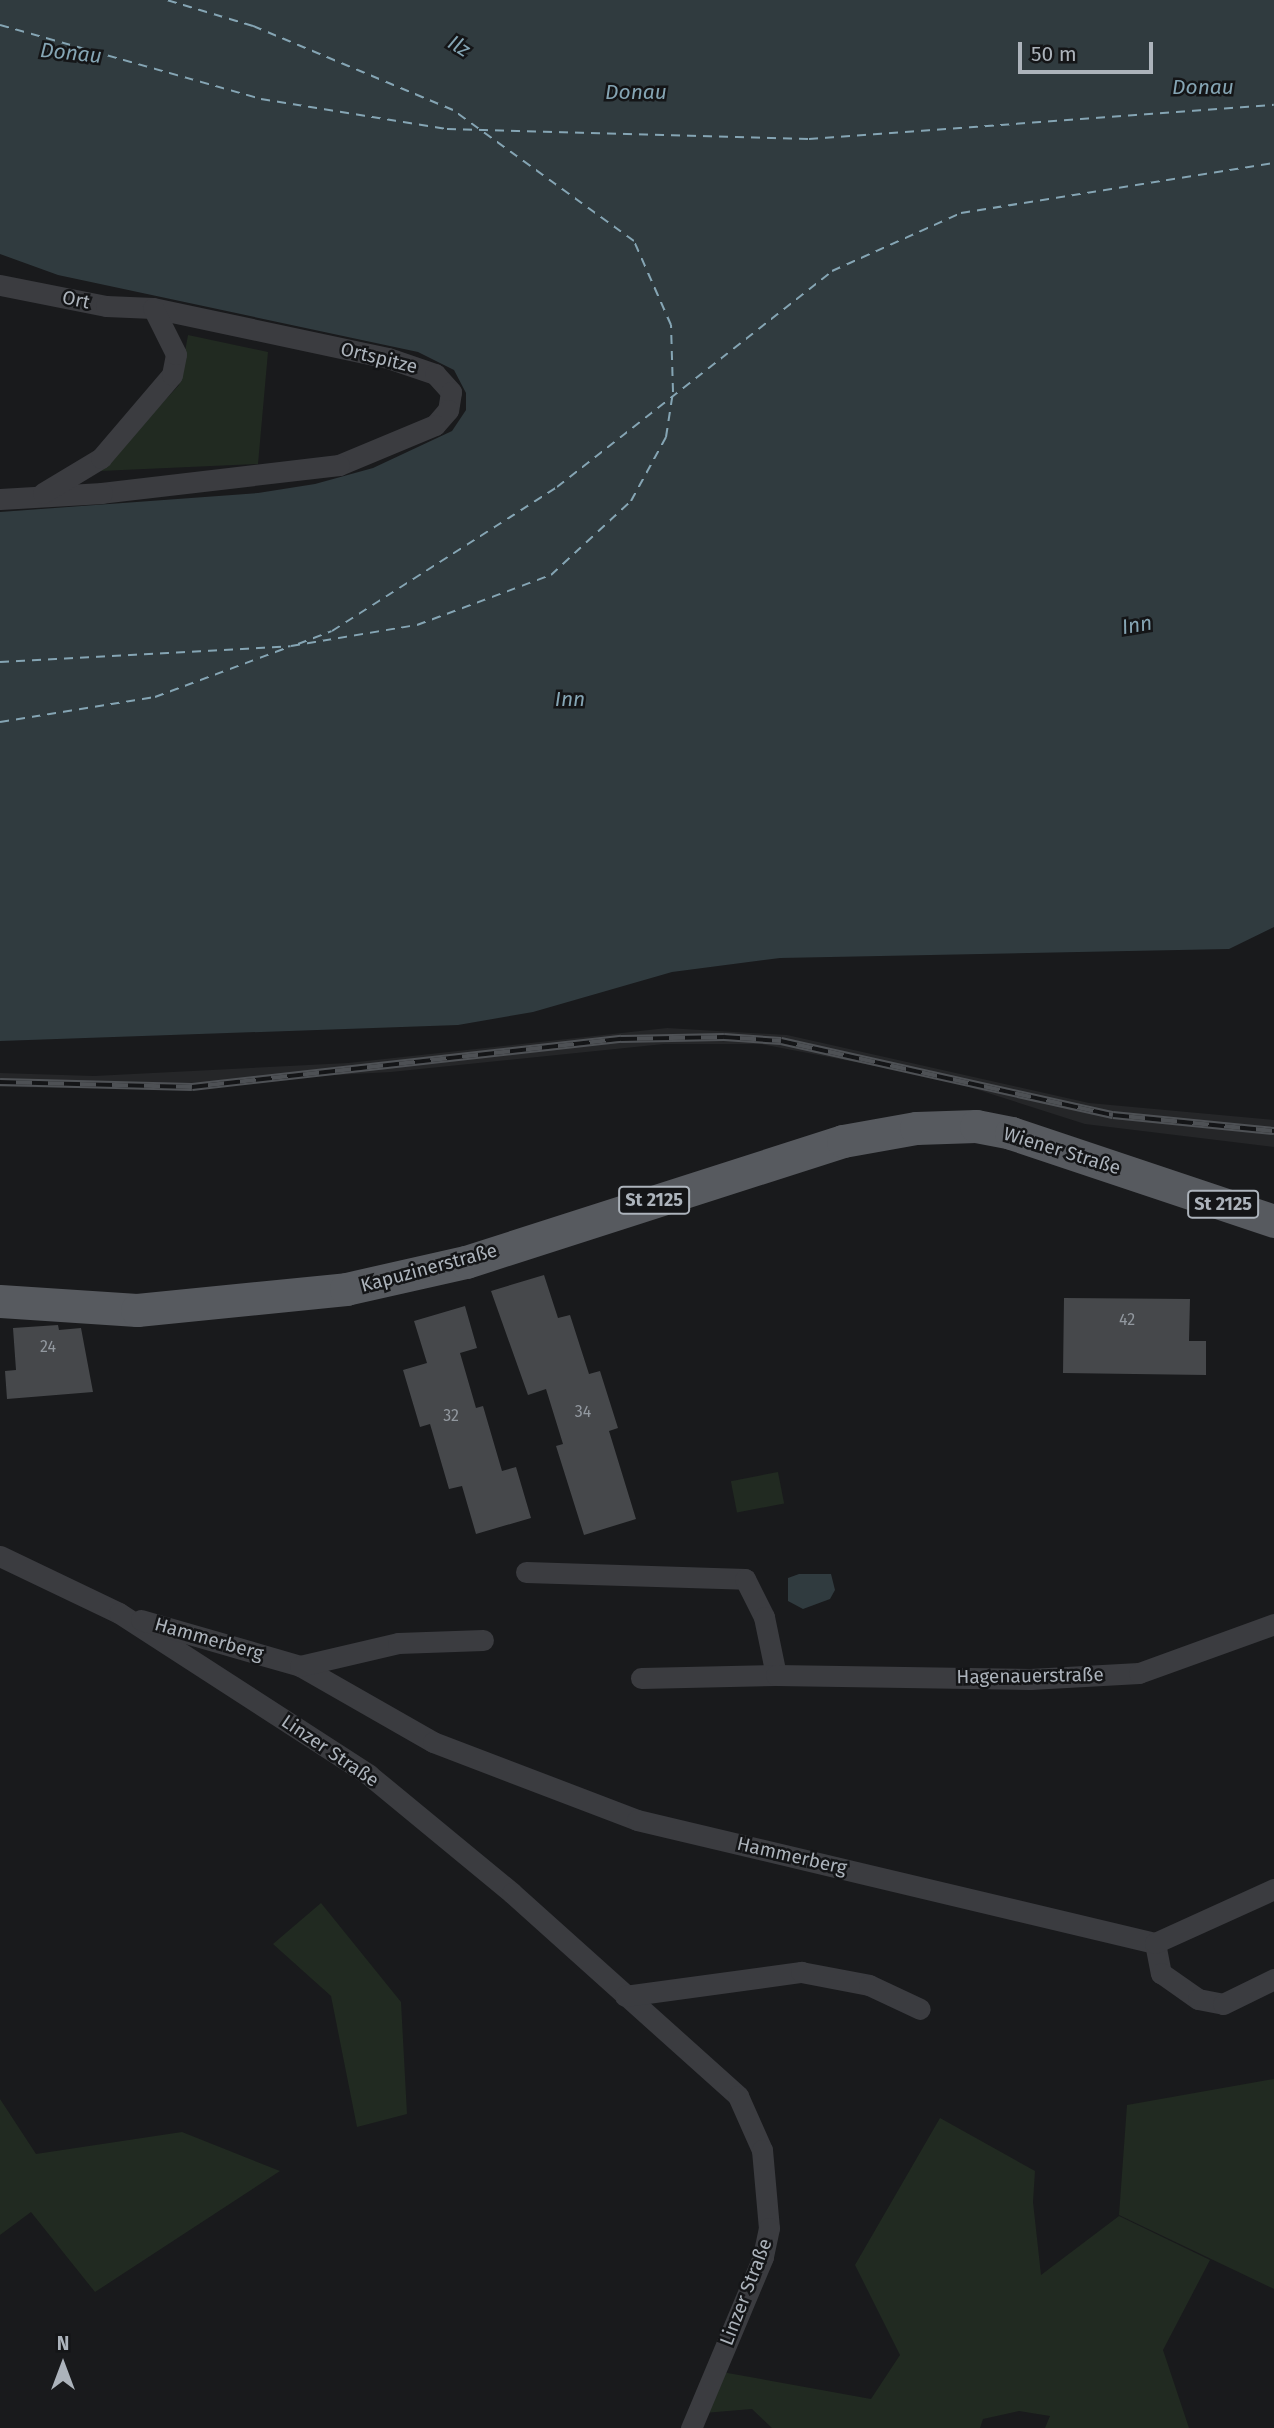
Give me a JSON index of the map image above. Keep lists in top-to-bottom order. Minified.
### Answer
{"streets":{"main road":["Wiener Straße","St 2125","Kapuzinerstraße"],"street":["Ort","Ortspitze","Hammerberg","Hagenauerstraße","Linzer Straße"]},"crossings":[["Ort","Ortspitze"],["Wiener Straße","Kapuzinerstraße"],["Hammerberg","Linzer Straße"]],"water":["Ilz","Donau","Inn"],"house_numbers":["42","24","34","32"],"scale_bar":"50 m","north":"top"}
